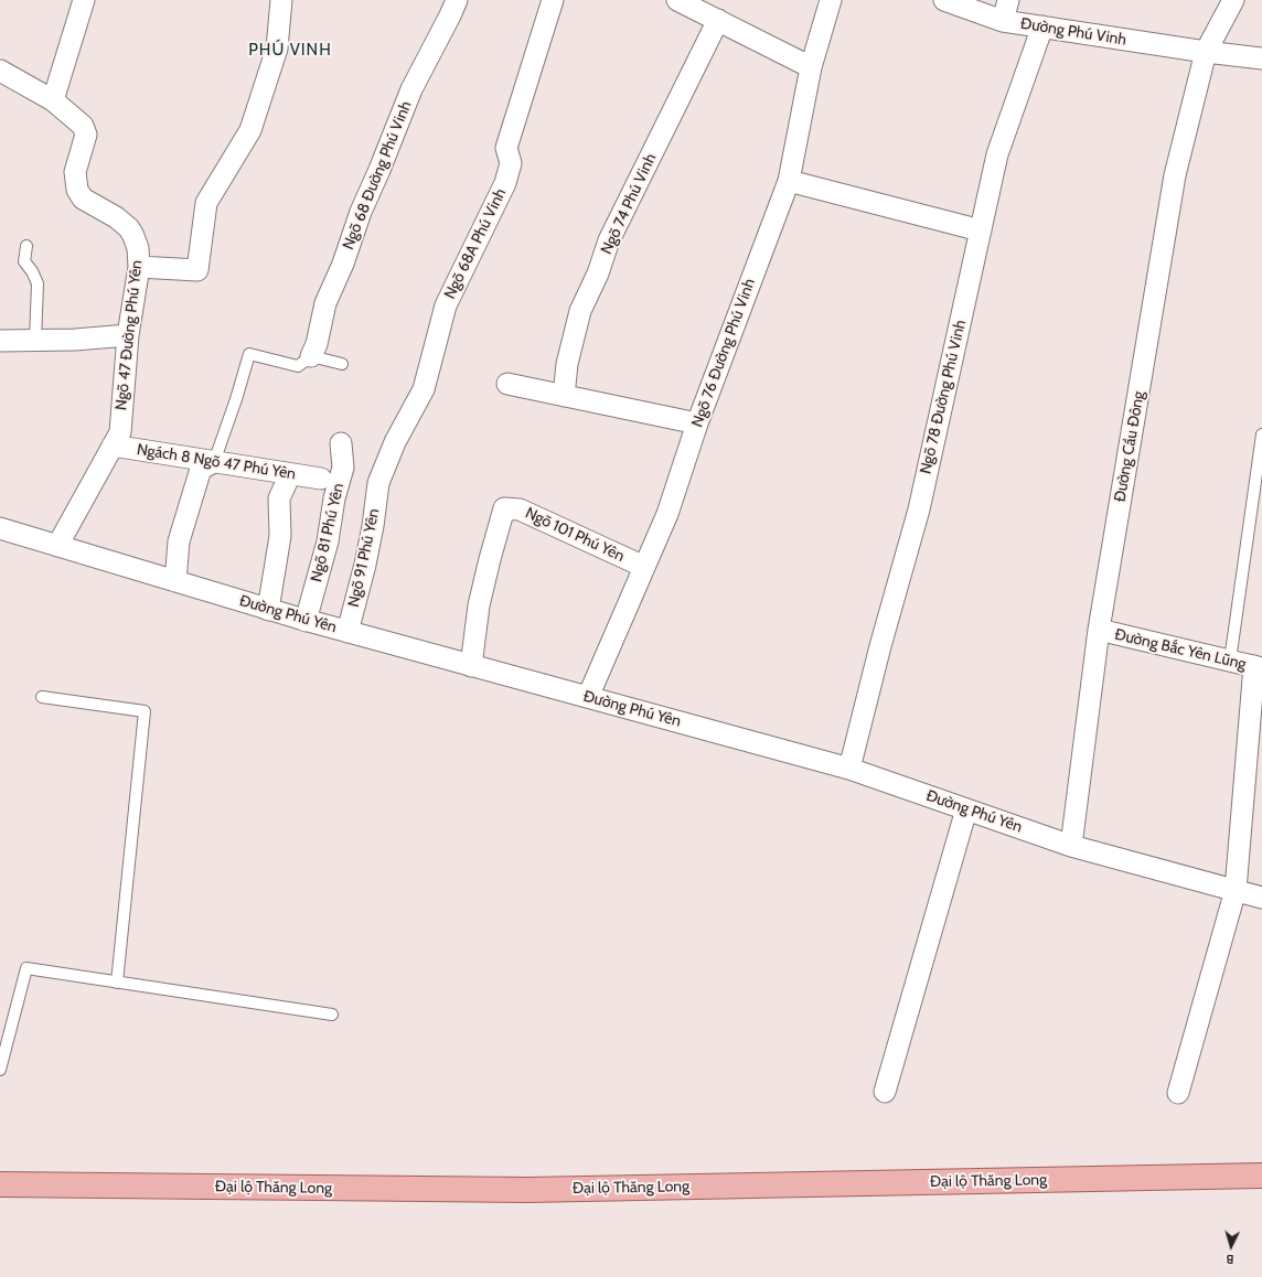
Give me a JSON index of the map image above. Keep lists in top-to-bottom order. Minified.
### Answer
{"streets":{"main road":["Đại lộ Thăng Long"],"street":["Đường Phú Vinh","Ngõ 68 Đường Phú Vinh","Ngõ 74 Phú Vinh","Ngõ 68A Phú Vinh","Ngõ 47 Đường Phú Yên","Ngõ 76 Đường Phú Vinh","Ngõ 78 Đường Phú Vinh","Đường Cầu Đông","Ngách 8 Ngõ 47 Phú Yên","Ngõ 81 Phú Yên","Ngõ 101 Phú Yên","Ngõ 91 Phú Yên","Đường Phú Yên","Đường Bắc Yên Lũng"]},"crossings":[["Đường Phú Vinh","Ngõ 78 Đường Phú Vinh"],["Đường Phú Vinh","Đường Cầu Đông"],["Ngõ 68A Phú Vinh","Ngõ 91 Phú Yên"],["Ngõ 47 Đường Phú Yên","Ngách 8 Ngõ 47 Phú Yên"],["Ngõ 47 Đường Phú Yên","Đường Phú Yên"],["Ngõ 76 Đường Phú Vinh","Ngõ 101 Phú Yên"],["Ngõ 76 Đường Phú Vinh","Đường Phú Yên"],["Ngõ 78 Đường Phú Vinh","Đường Phú Yên"],["Đường Cầu Đông","Đường Phú Yên"],["Đường Cầu Đông","Đường Bắc Yên Lũng"],["Ngõ 81 Phú Yên","Đường Phú Yên"],["Ngõ 101 Phú Yên","Đường Phú Yên"],["Ngõ 91 Phú Yên","Đường Phú Yên"]],"districts":["PHÚ VINH"],"north":"bottom"}
